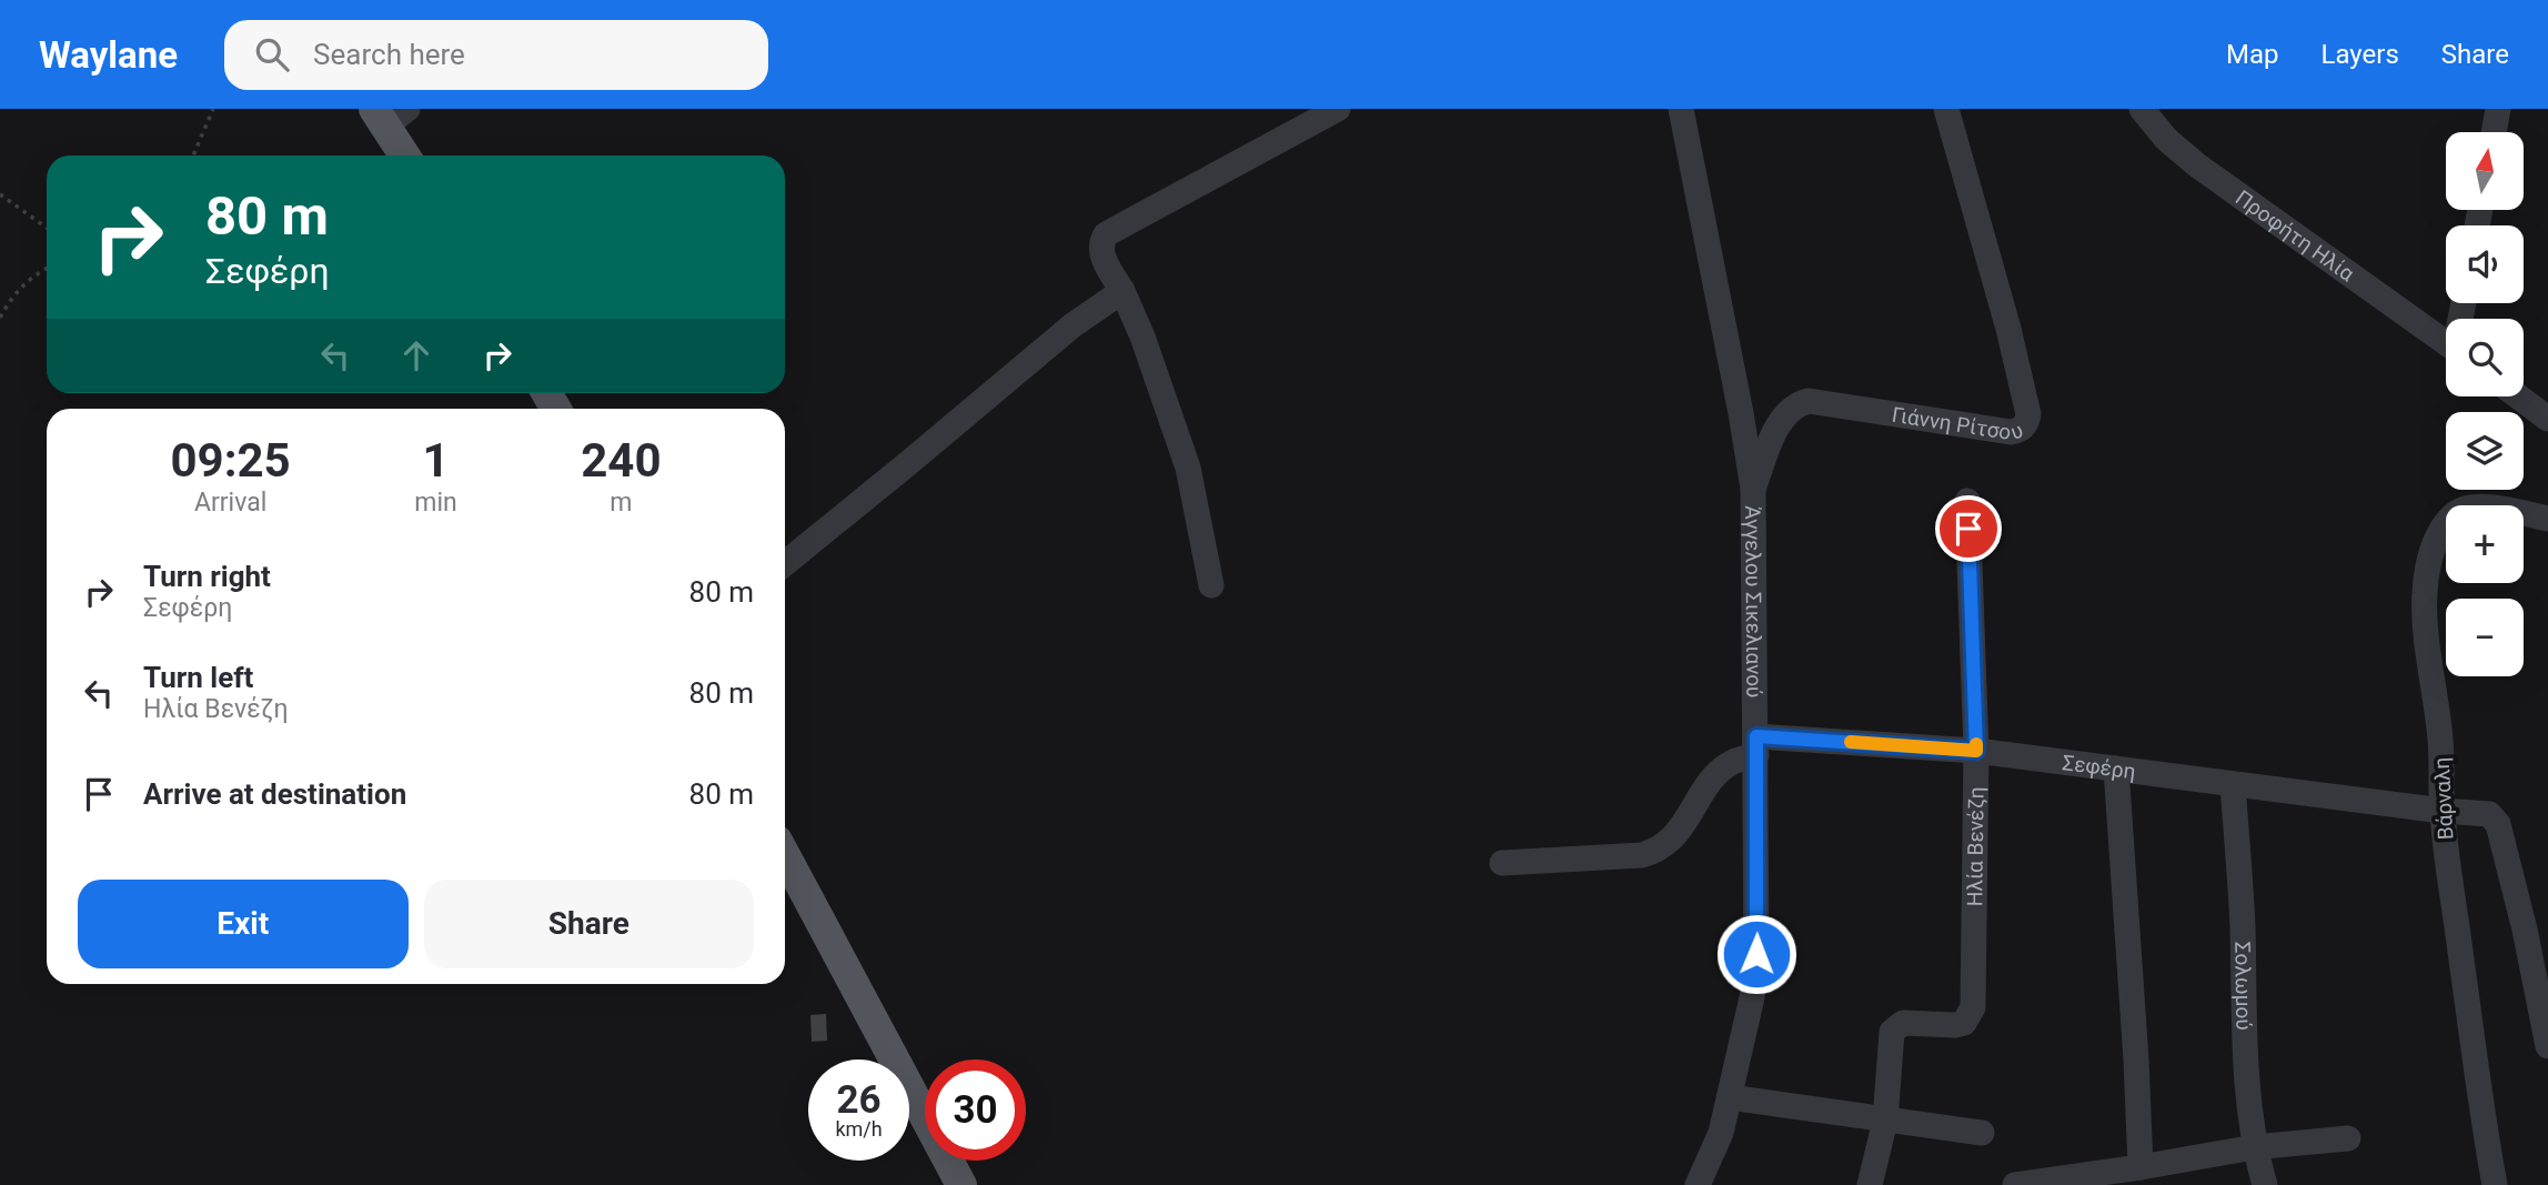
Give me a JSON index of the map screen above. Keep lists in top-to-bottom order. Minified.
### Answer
{"streets":{"street":["Προφήτη Ηλία","Γιάννη Ρίτσου","Άγγελου Σικελιανού","Σεφέρη","Βάρναλη","Ηλία Βενέζη","Σολωμού"]},"crossings":[["Γιάννη Ρίτσου","Άγγελου Σικελιανού"],["Άγγελου Σικελιανού","Σεφέρη"],["Σεφέρη","Βάρναλη"],["Σεφέρη","Ηλία Βενέζη"],["Σεφέρη","Σολωμού"]],"north":"top","page":{"header":"Waylane","search":"Search here","nav":["Map","Layers","Share"],"map_buttons":["+","−"],"turn":["80 m","Σεφέρη"],"eta":["09:25","Arrival","1","min","240","m"],"list":[{"name":"Turn right","note":"Σεφέρη","value":"80 m"},{"name":"Turn left","note":"Ηλία Βενέζη","value":"80 m"},{"name":"Arrive at destination","value":"80 m"}],"buttons":["Exit","Share"],"speed":"26 km/h","limit":"30"}}
